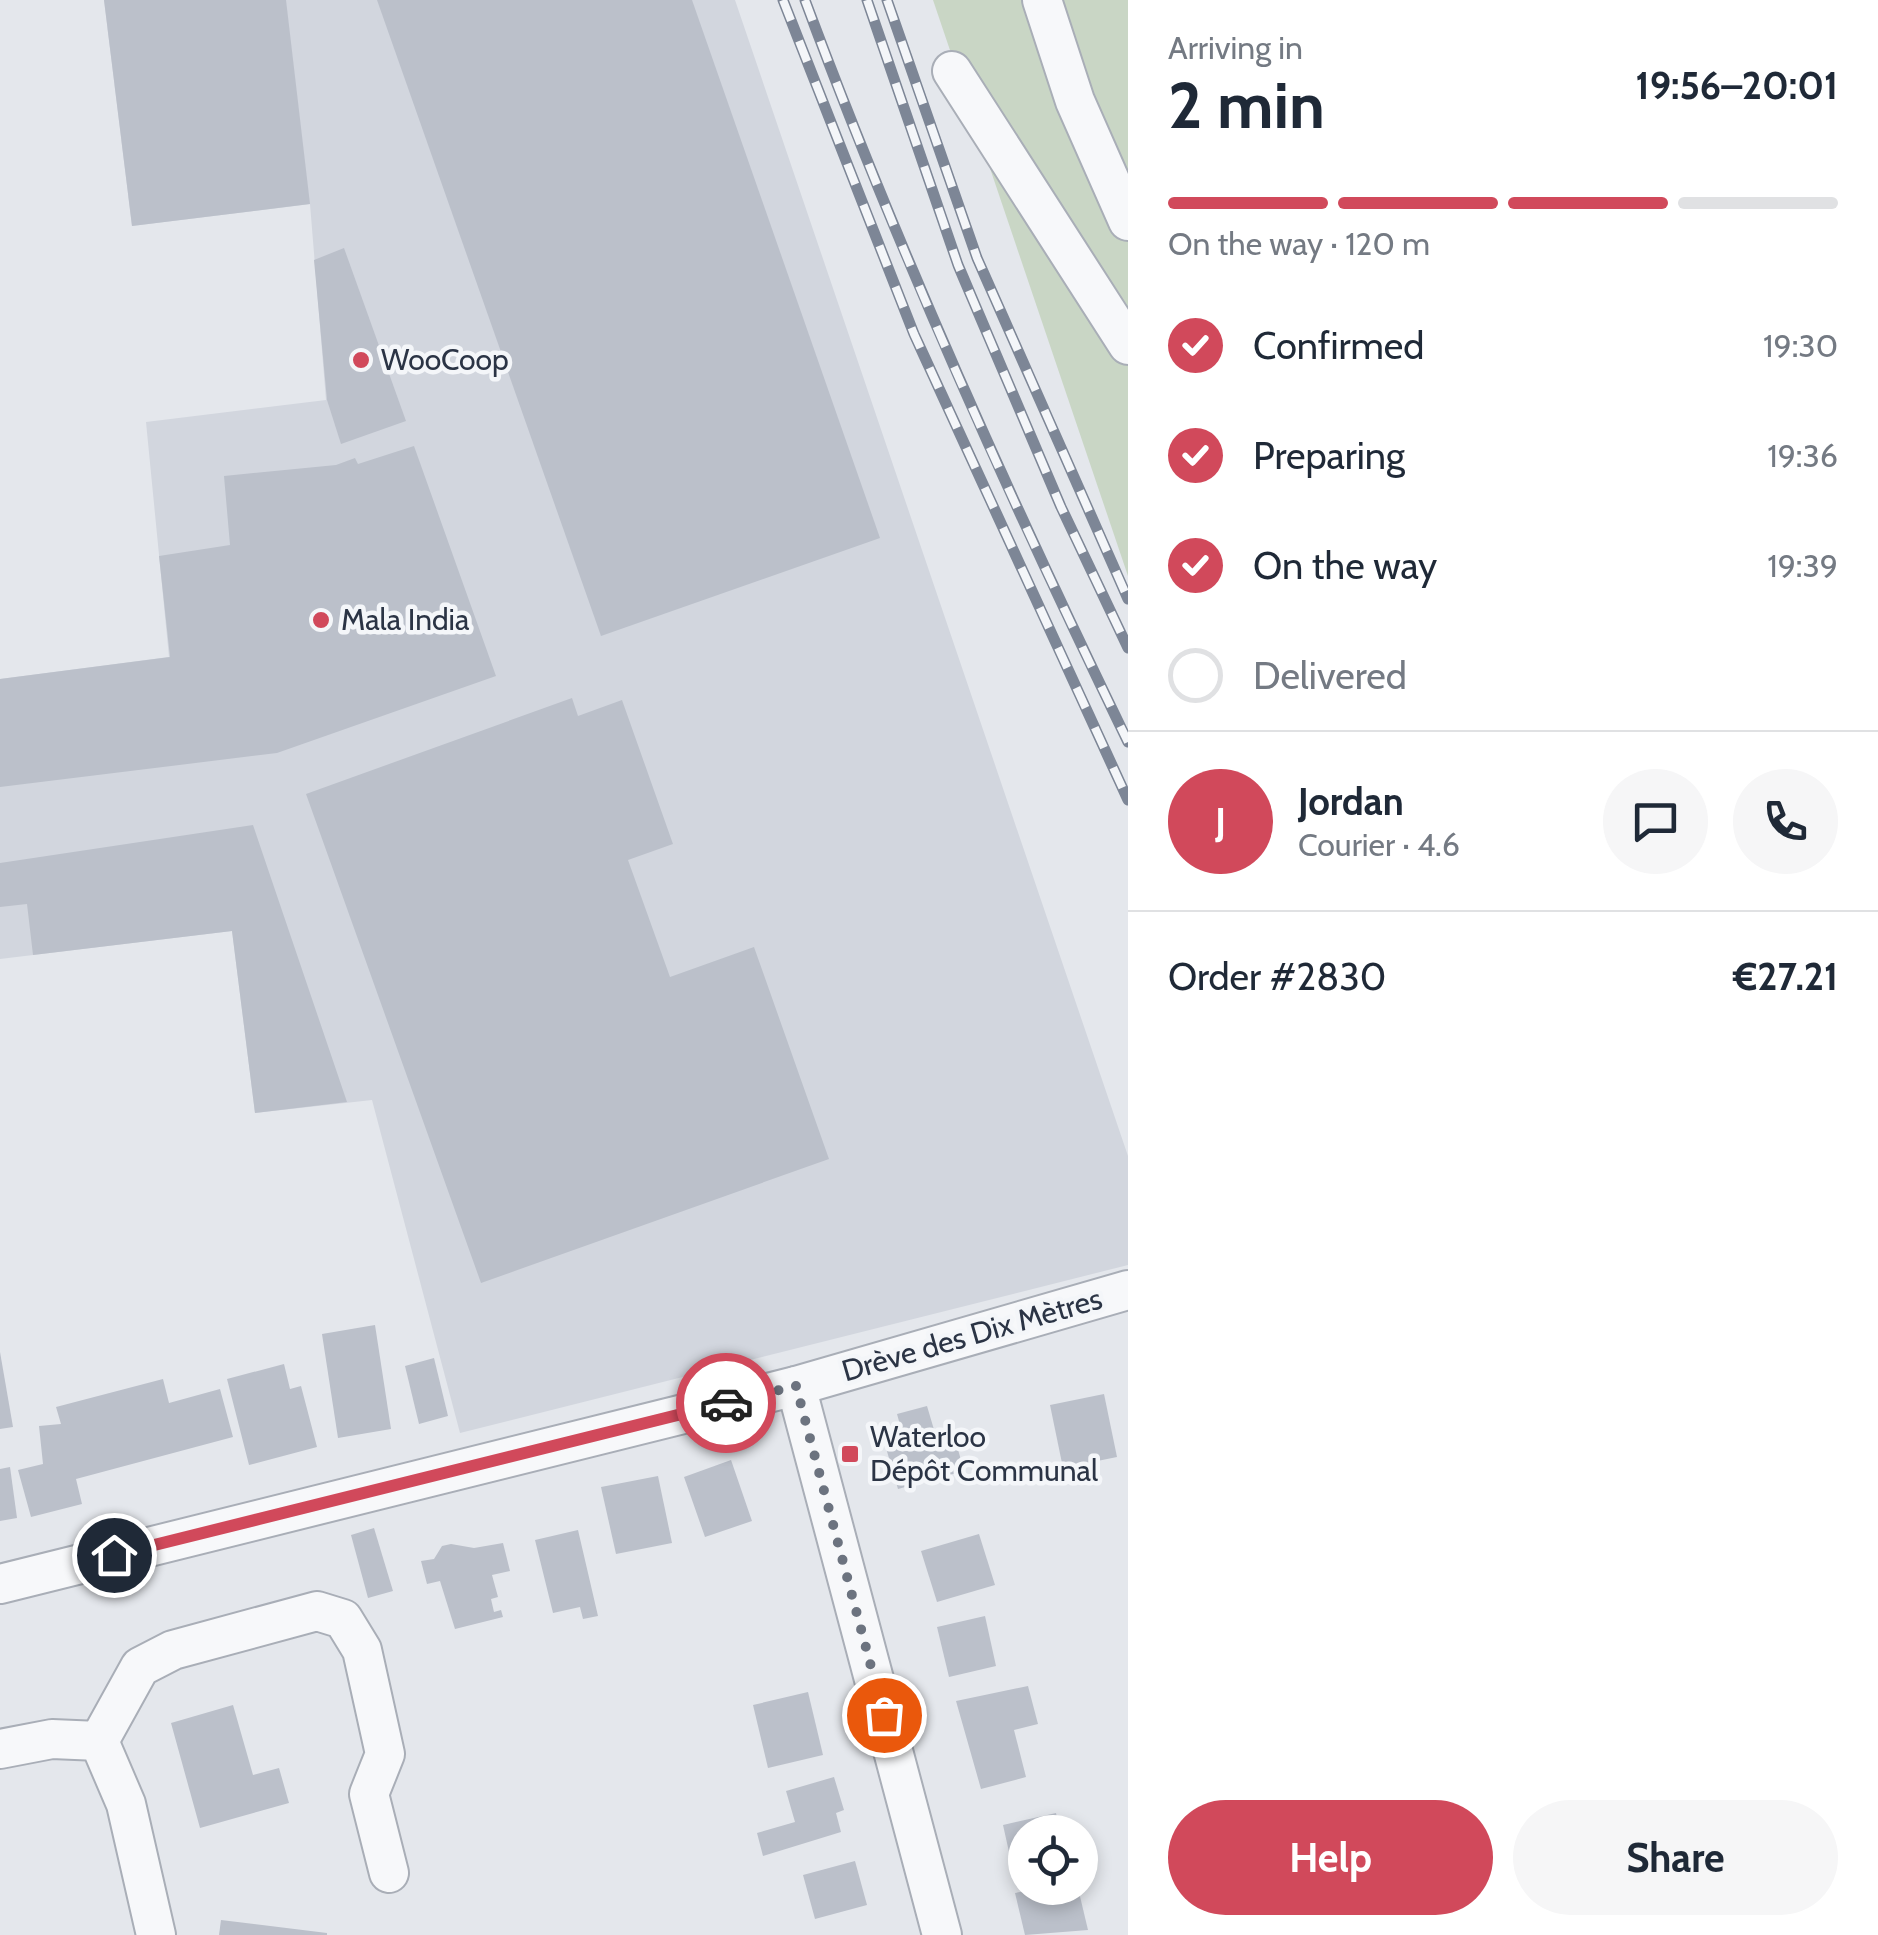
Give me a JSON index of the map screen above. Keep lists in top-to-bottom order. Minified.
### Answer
{"streets":{"street":["Drève des Dix Mètres"]},"places":{"other":["WooCoop","Mala India"],"transit":["Waterloo Dépôt Communal"]},"page":{"heading":["2 min","Arriving in","19:56–20:01"],"panel":["Jordan","Courier · 4.6","Order #2830","€27.21"],"bar":"On the way · 120 m","list":[["Confirmed","19:30"],["Preparing","19:36"],["On the way","19:39"],"Delivered"],"round":"J","buttons":["Help","Share"]}}
